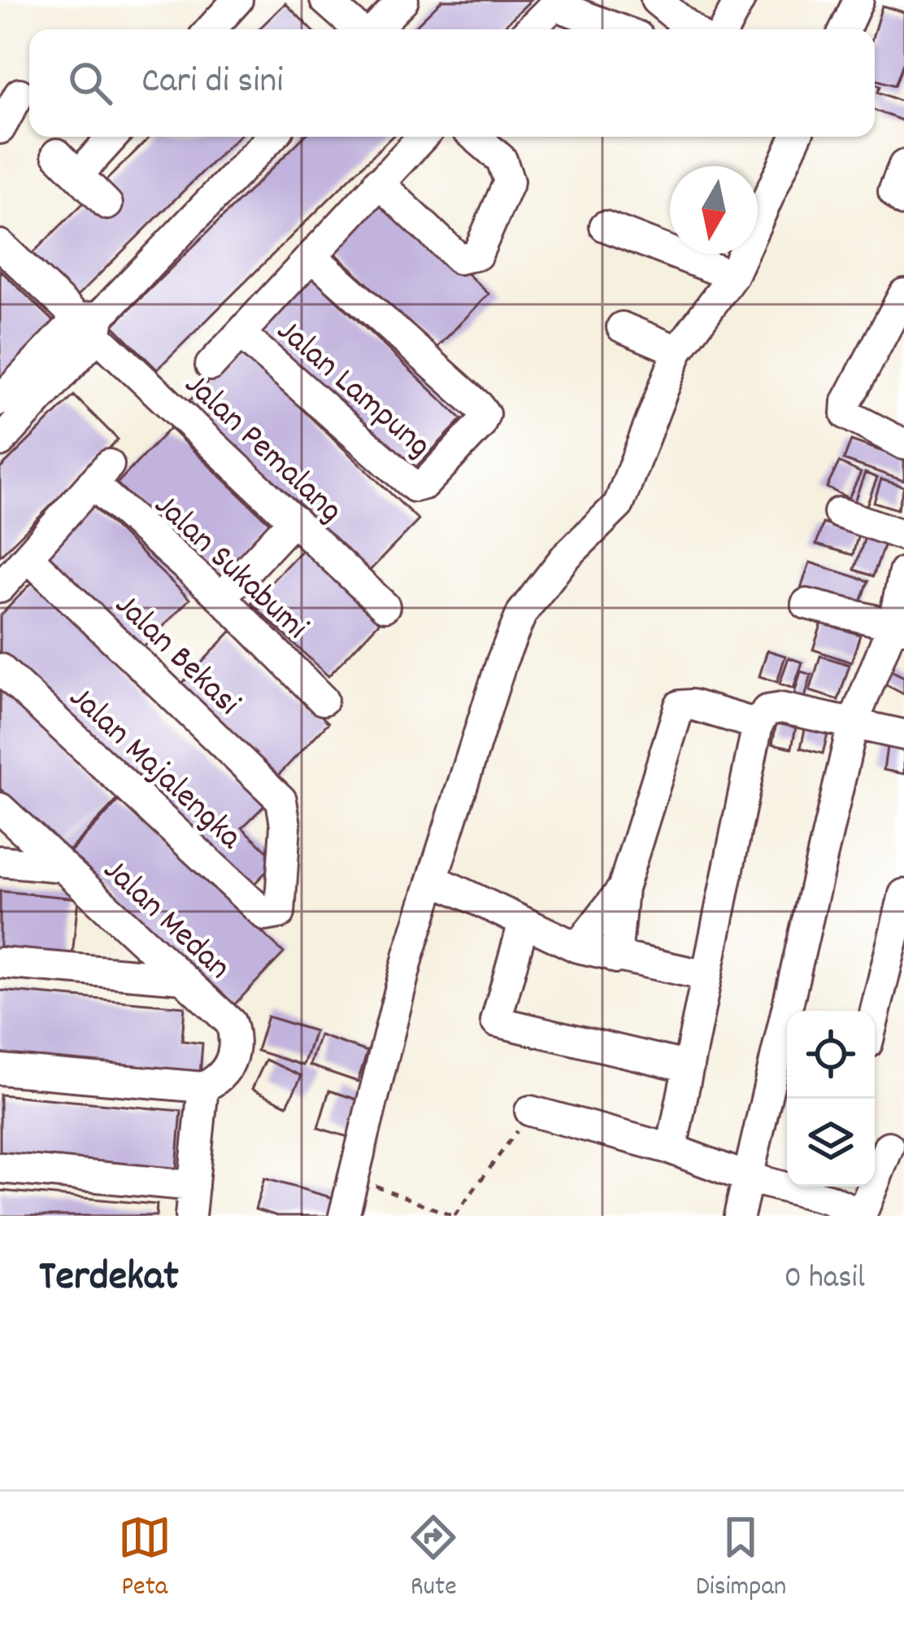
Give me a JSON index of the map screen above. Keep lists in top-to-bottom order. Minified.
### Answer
{"streets":{"street":["Jalan Lampung","Jalan Pemalang","Jalan Sukabumi","Jalan Bekasi","Jalan Majalengka","Jalan Medan"]},"crossings":[["Jalan Sukabumi","Jalan Bekasi"],["Jalan Bekasi","Jalan Majalengka"]],"north":"bottom","page":{"search":"Cari di sini","heading":["Terdekat","0 hasil"],"nav":["Peta","Rute","Disimpan"]}}
